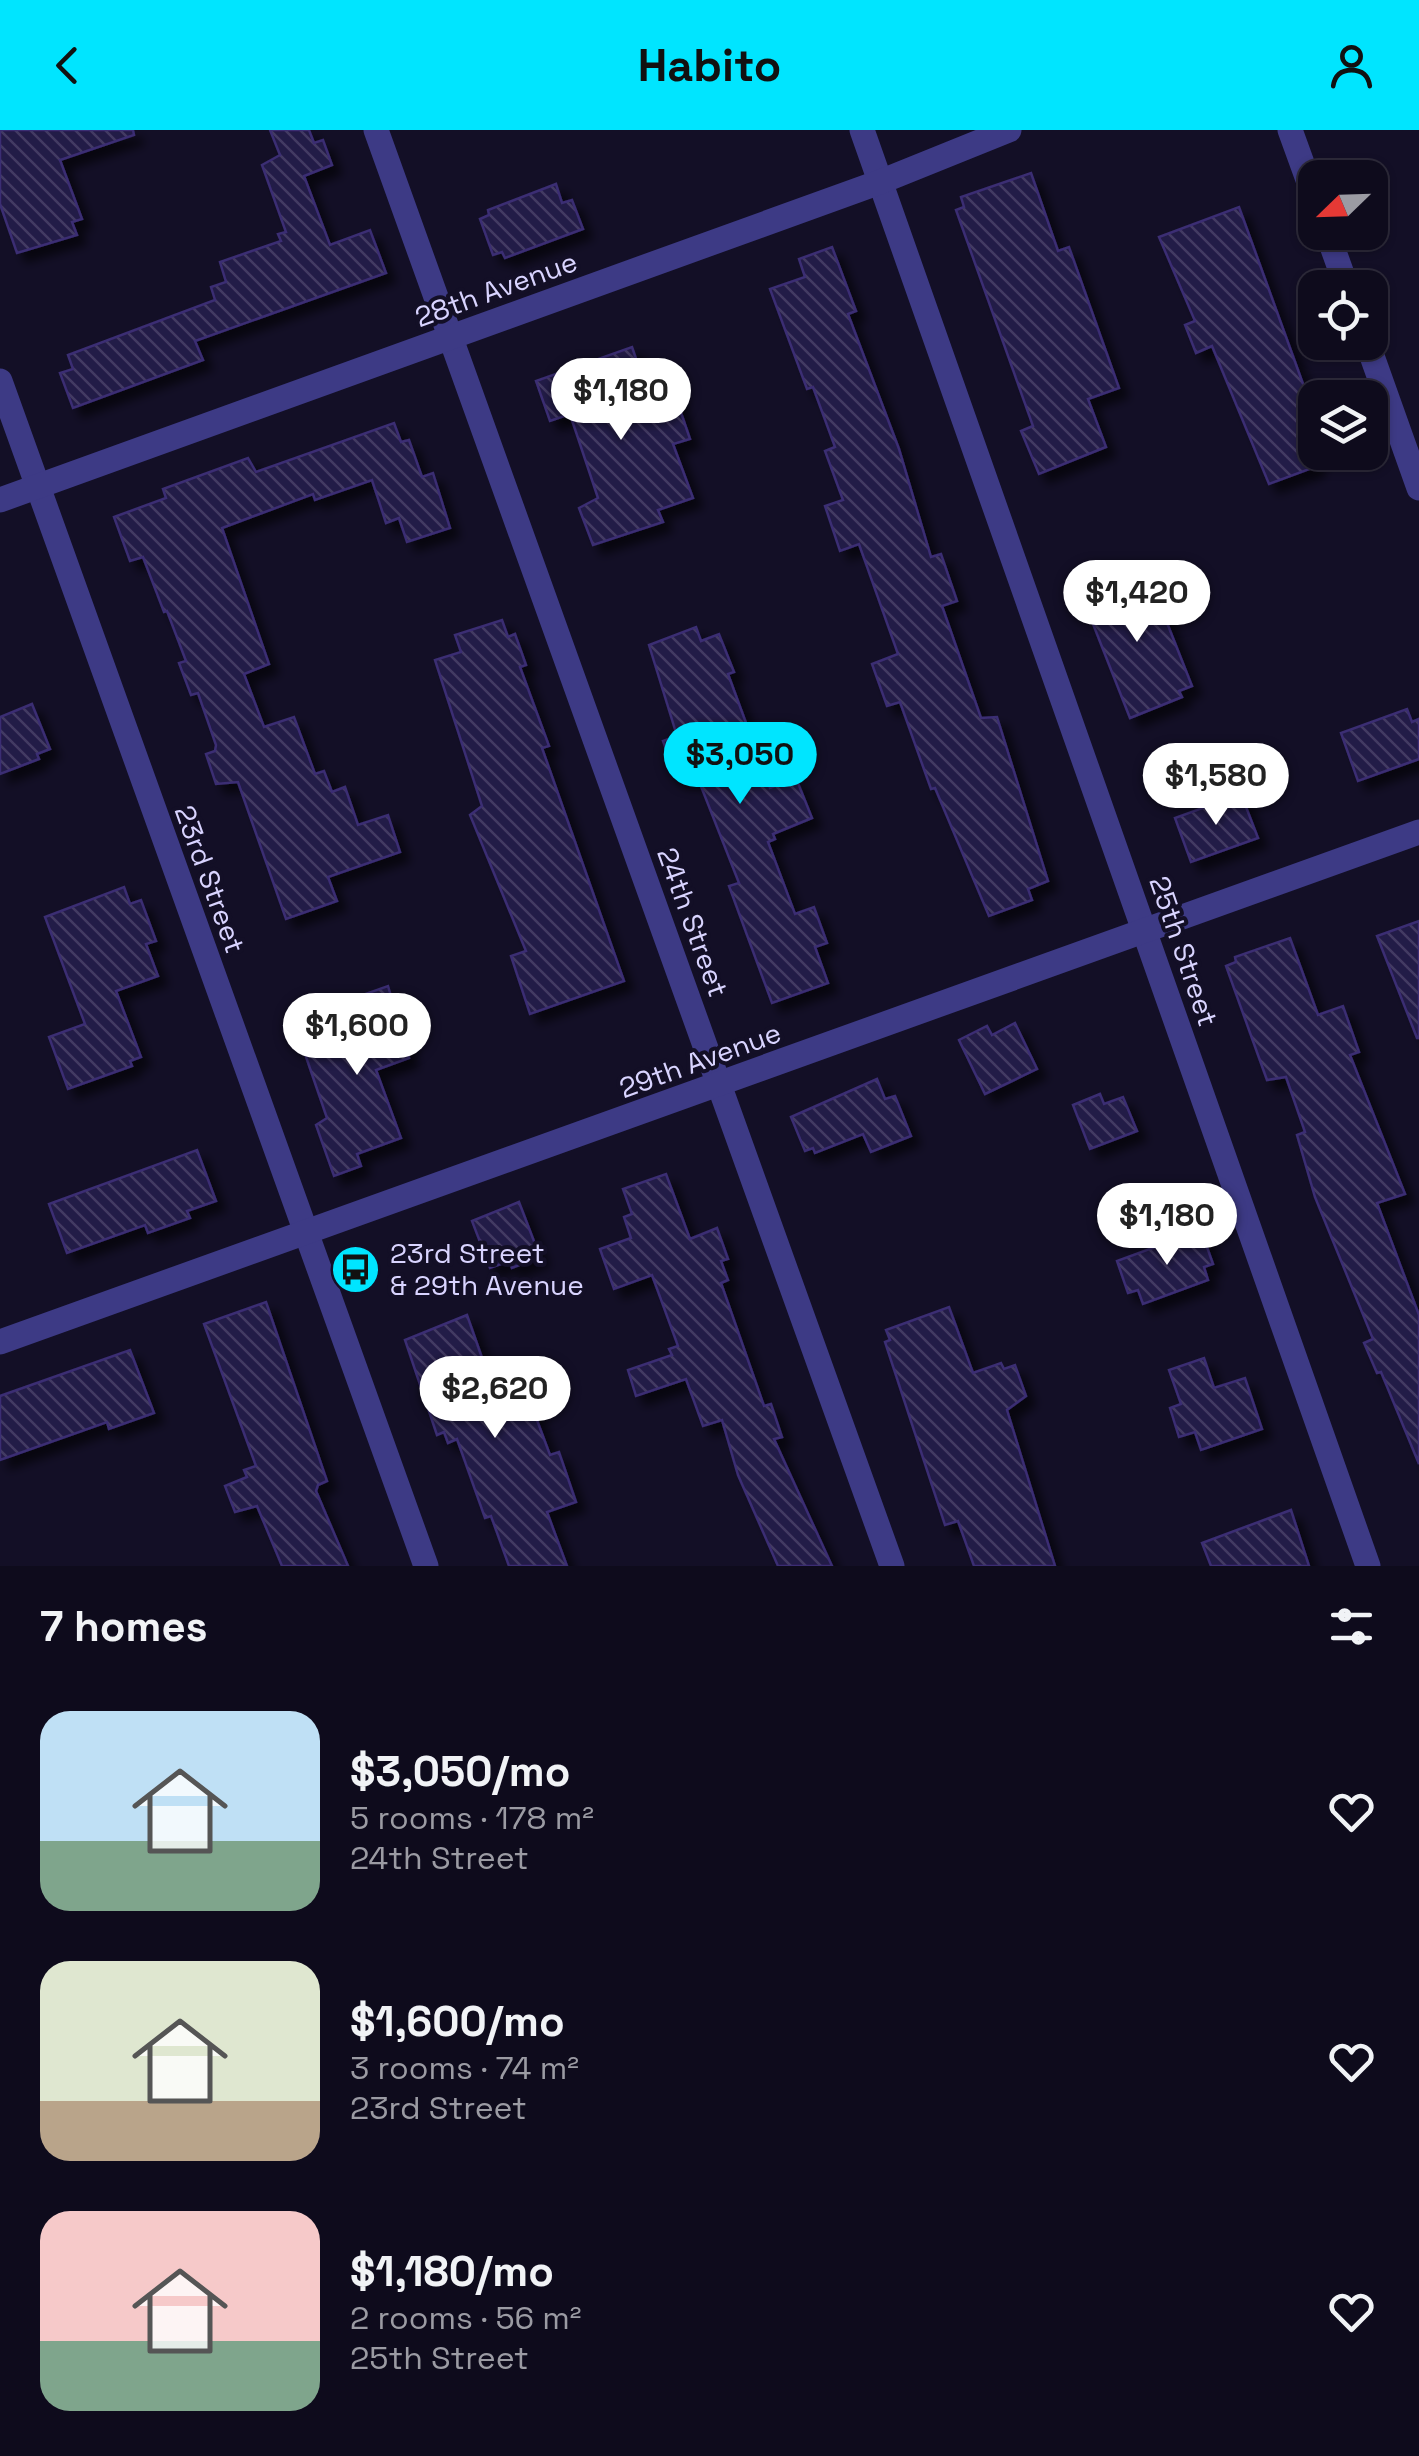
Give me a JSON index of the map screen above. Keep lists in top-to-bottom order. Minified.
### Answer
{"streets":{"street":["28th Avenue","23rd Street","24th Street","25th Street","29th Avenue"]},"crossings":[["28th Avenue","23rd Street"],["28th Avenue","24th Street"],["28th Avenue","25th Street"],["23rd Street","29th Avenue"],["24th Street","29th Avenue"],["25th Street","29th Avenue"]],"places":{"bus stop":["23rd Street & 29th Avenue"]},"north":"bottom left","page":{"header":"Habito","price":["$1,180","$1,420","$3,050","$1,580","$1,600","$1,180","$2,620"],"heading":"7 homes","list":[{"name":"$3,050/mo","note":"5 rooms · 178 m² · 24th Street"},{"name":"$1,600/mo","note":"3 rooms · 74 m² · 23rd Street"},{"name":"$1,180/mo","note":"2 rooms · 56 m² · 25th Street"}]}}
